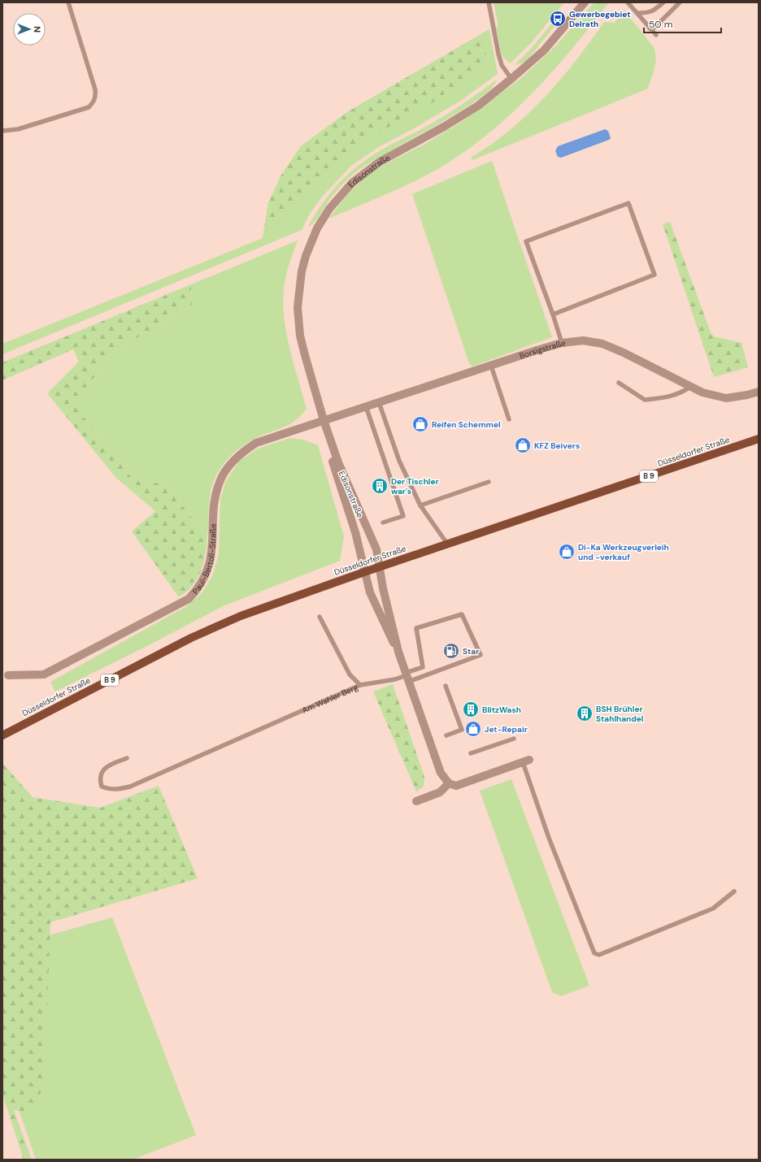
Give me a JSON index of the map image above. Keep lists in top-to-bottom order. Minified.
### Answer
{"streets":{"main road":["Düsseldorfer Straße","B 9"],"street":["Edisonstraße","Borsigstraße","Paul-Bertoli-Straße"],"lane":["Am Wahler Berg"]},"crossings":[["Edisonstraße","Borsigstraße"],["Edisonstraße","Düsseldorfer Straße"],["Edisonstraße","Paul-Bertoli-Straße"],["Borsigstraße","Paul-Bertoli-Straße"]],"places":{"bus stop":["Gewerbegebiet Delrath"],"shop":["Reifen Schemmel","KFZ Beivers","Di-Ka Werkzeugverleih und -verkauf","Jet-Repair"],"building":["Der Tischler war's","BlitzWash","BSH Brühler Stahlhandel"],"fuel station":["Star"]},"scale_bar":"50 m","north":"right"}
